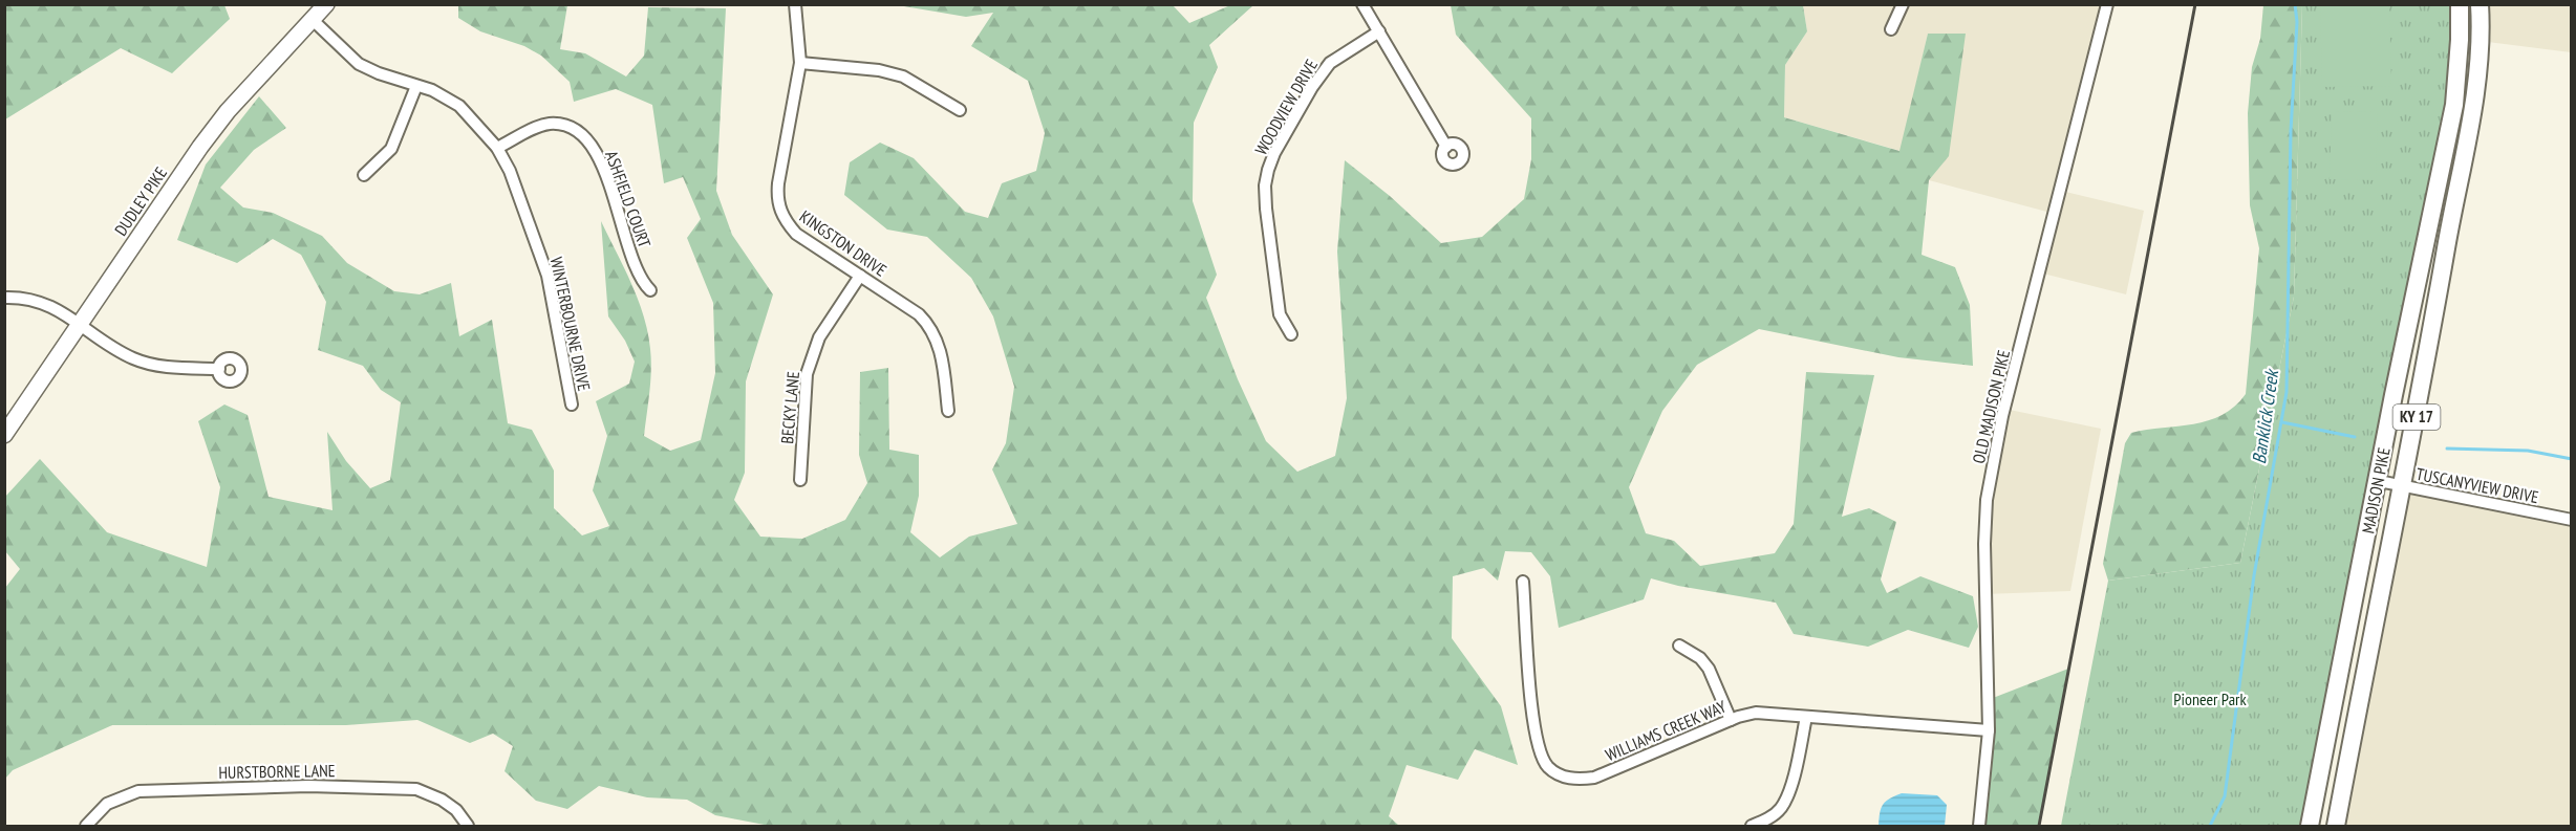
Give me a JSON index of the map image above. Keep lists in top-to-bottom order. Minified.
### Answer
{"streets":{"main road":["KY 17","MADISON PIKE"],"street":["WOODVIEW DRIVE","ASHFIELD COURT","DUDLEY PIKE","KINGSTON DRIVE","WINTERBOURNE DRIVE","OLD MADISON PIKE","BECKY LANE","TUSCANYVIEW DRIVE","WILLIAMS CREEK WAY","HURSTBORNE LANE"]},"crossings":[["ASHFIELD COURT","WINTERBOURNE DRIVE"],["DUDLEY PIKE","WINTERBOURNE DRIVE"],["KINGSTON DRIVE","BECKY LANE"],["OLD MADISON PIKE","WILLIAMS CREEK WAY"],["TUSCANYVIEW DRIVE","MADISON PIKE"]],"water":["Banklick Creek"],"parks":["Pioneer Park"]}
